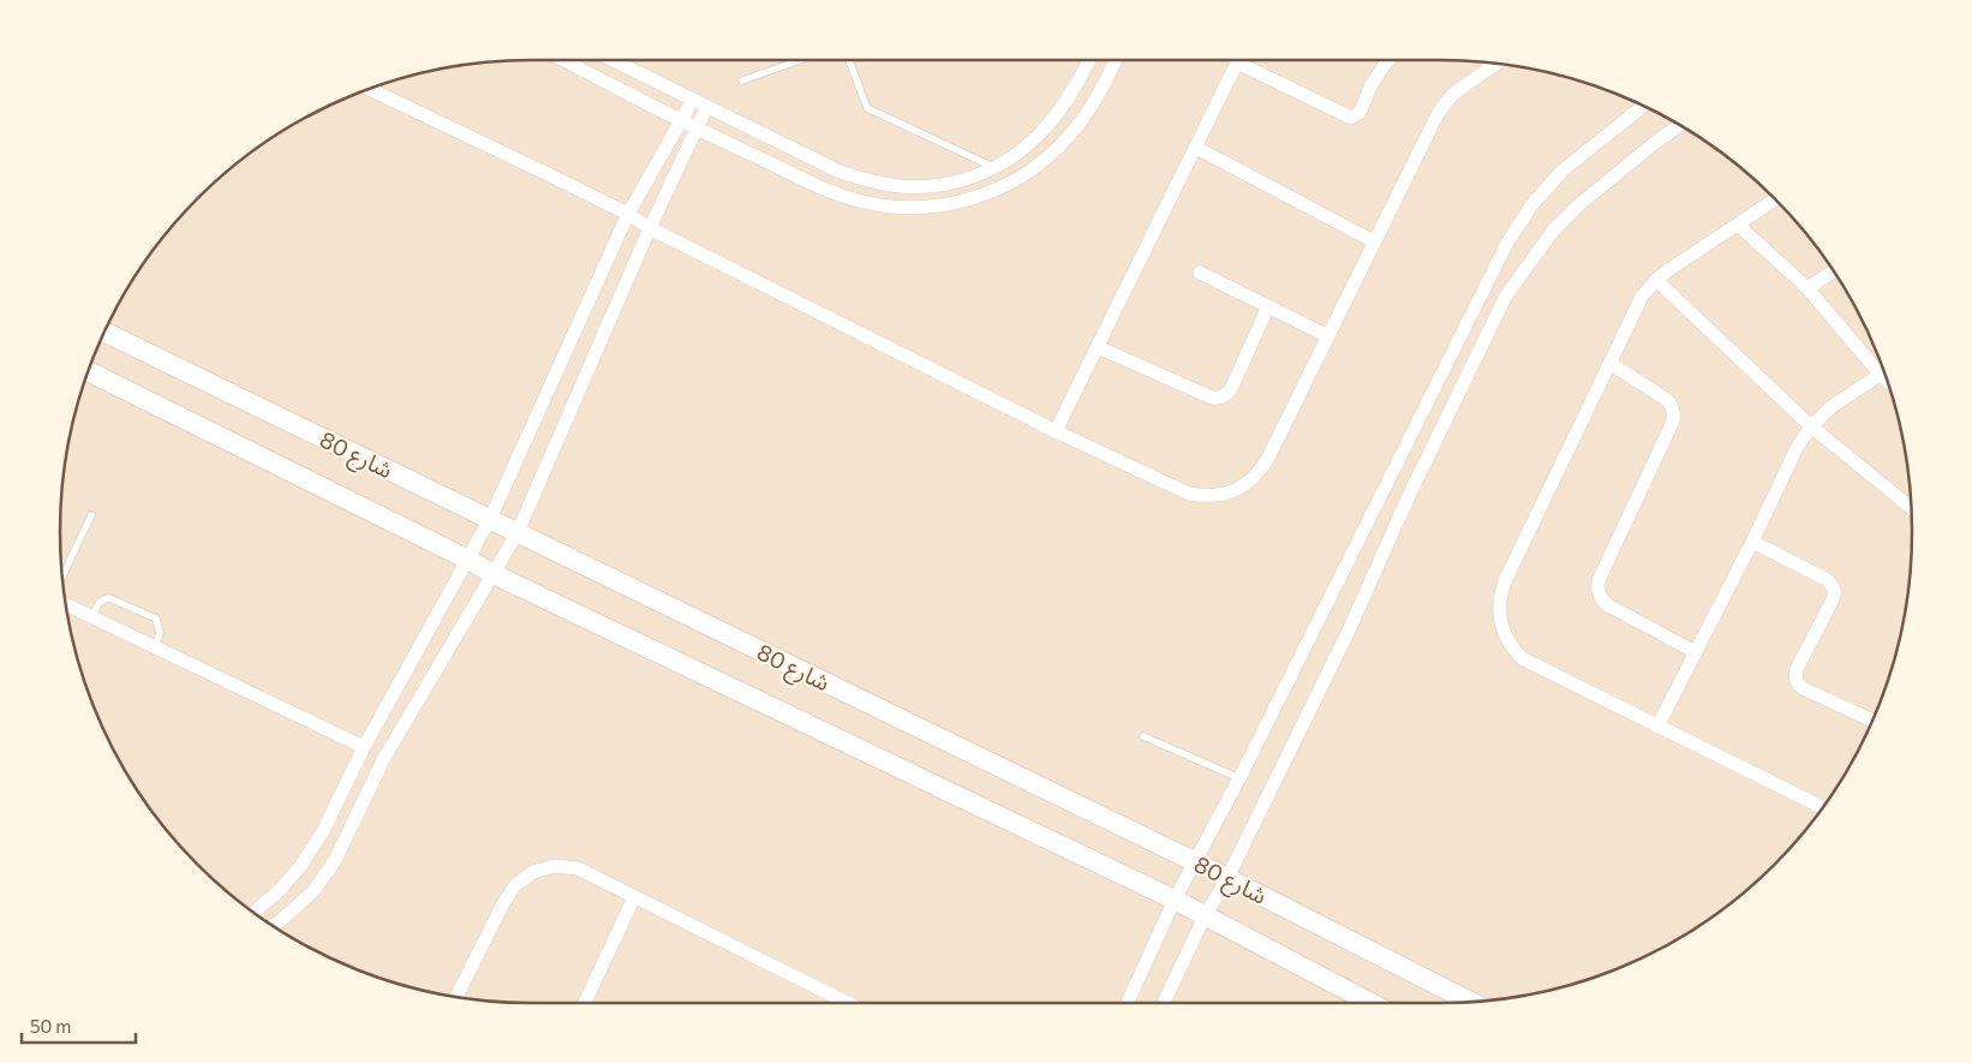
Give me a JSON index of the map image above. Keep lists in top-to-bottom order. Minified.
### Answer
{"streets":{"street":["شارع 80"]},"scale_bar":"50 m"}
